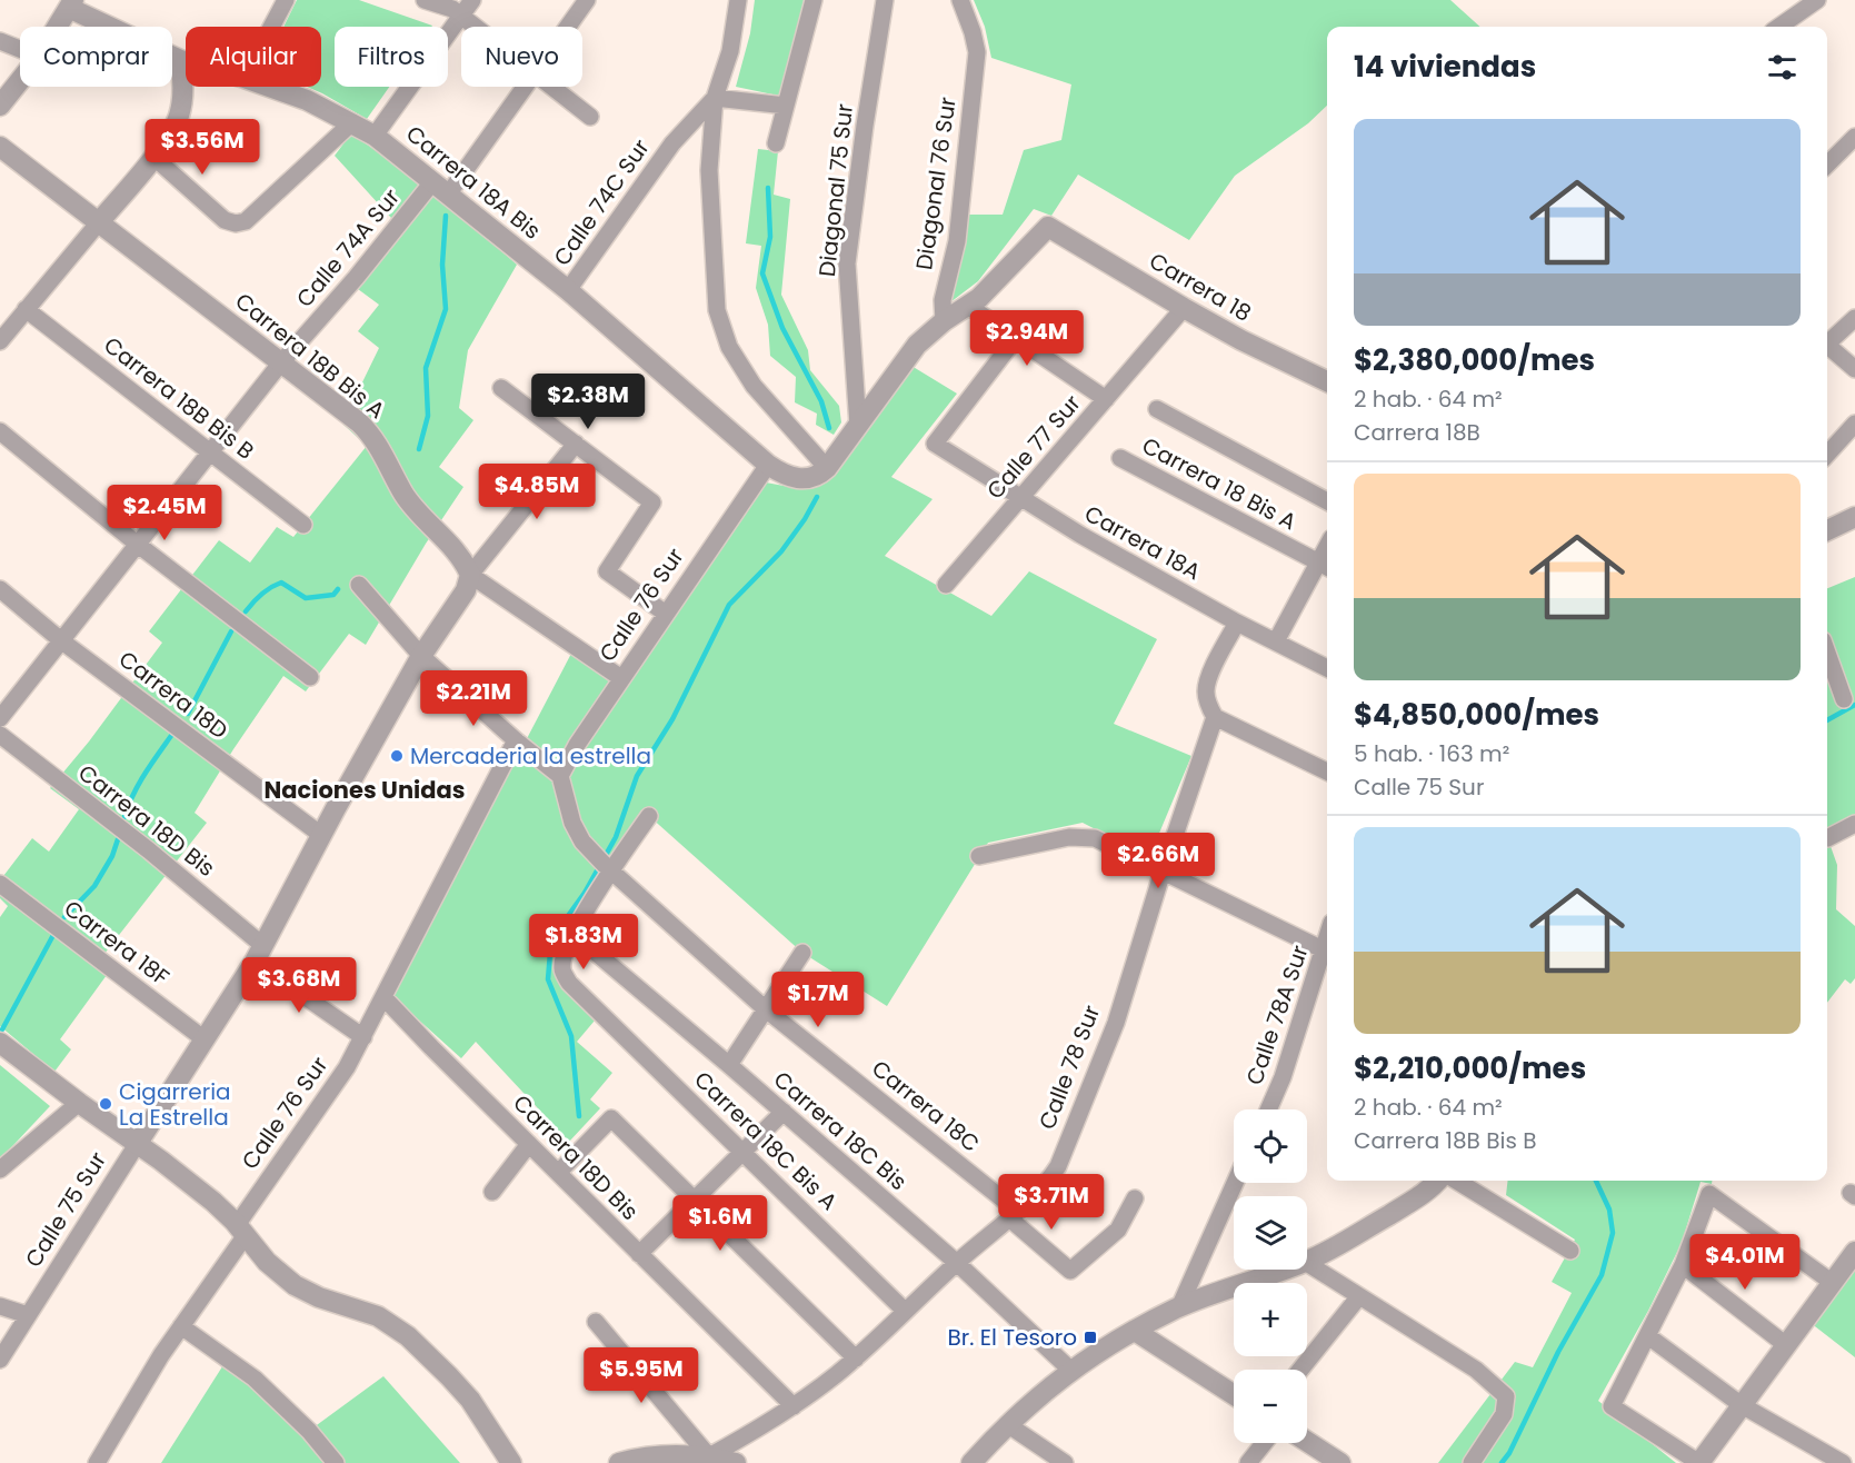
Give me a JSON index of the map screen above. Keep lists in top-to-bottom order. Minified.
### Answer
{"streets":{"street":["Carrera 18A Bis","Diagonal 76 Sur","Diagonal 75 Sur","Calle 74C Sur","Calle 74A Sur","Carrera 18","Carrera 18B Bis A","Carrera 18B Bis B","Calle 77 Sur","Carrera 18 Bis A","Carrera 18A","Calle 76 Sur","Carrera 18D","Carrera 18D Bis","Carrera 18F","Calle 78A Sur","Calle 78 Sur","Carrera 18C","Carrera 18C Bis","Carrera 18C Bis A","Calle 75 Sur"]},"crossings":[["Carrera 18A Bis","Calle 74C Sur"],["Carrera 18A Bis","Calle 74A Sur"],["Carrera 18A Bis","Calle 76 Sur"],["Calle 74A Sur","Carrera 18B Bis A"],["Calle 74A Sur","Carrera 18B Bis B"],["Calle 74A Sur","Carrera 18D"],["Carrera 18","Calle 77 Sur"],["Carrera 18B Bis A","Calle 76 Sur"],["Carrera 18B Bis A","Calle 75 Sur"],["Calle 77 Sur","Carrera 18A"],["Calle 76 Sur","Carrera 18D Bis"],["Carrera 18D","Calle 75 Sur"],["Carrera 18D Bis","Calle 78 Sur"],["Carrera 18D Bis","Calle 75 Sur"],["Carrera 18F","Calle 75 Sur"],["Calle 78 Sur","Carrera 18C"],["Calle 78 Sur","Carrera 18C Bis"],["Calle 78 Sur","Carrera 18C Bis A"],["Carrera 18C Bis","Carrera 18C Bis A"]],"districts":["Naciones Unidas"],"places":{"other":["Mercaderia la estrella","Cigarreria La Estrella"],"transit":["Br. El Tesoro"]},"page":{"chip":["Comprar","Alquilar","Filtros","Nuevo"],"heading":"14 viviendas","list":[{"name":"$2,380,000/mes","note":"2 hab. · 64 m² · Carrera 18B"},{"name":"$4,850,000/mes","note":"5 hab. · 163 m² · Calle 75 Sur"},{"name":"$2,210,000/mes","note":"2 hab. · 64 m² · Carrera 18B Bis B"}],"price":["$3.56M","$2.94M","$2.38M","$4.85M","$2.45M","$2.21M","$2.66M","$1.83M","$3.68M","$1.7M","$3.71M","$1.6M","$4.01M","$5.95M"],"map_buttons":["+","−"]}}
